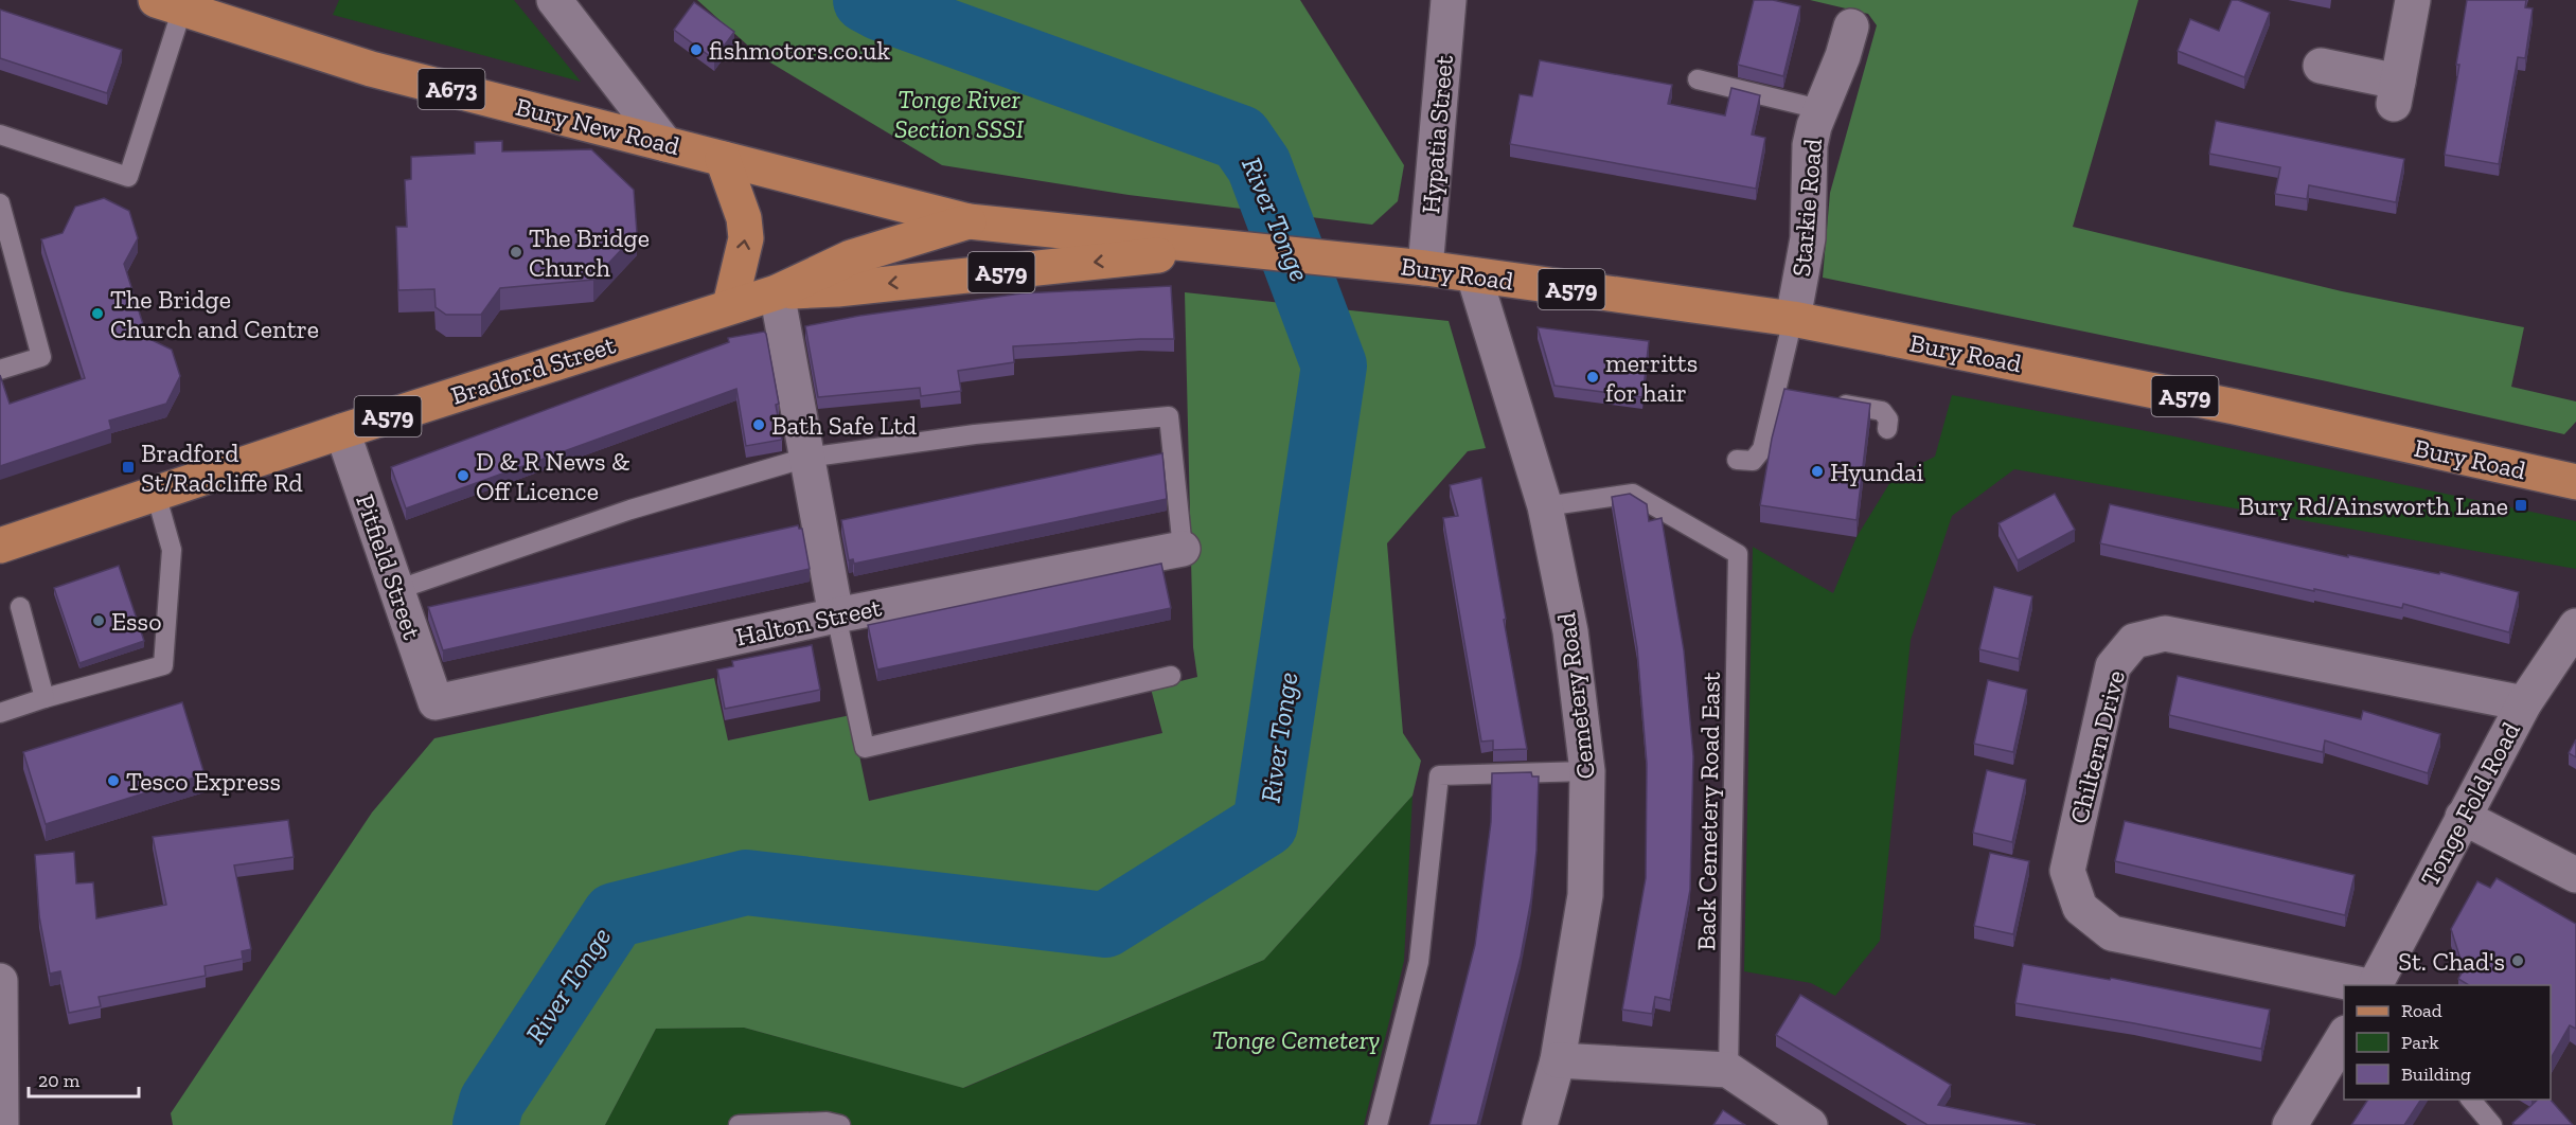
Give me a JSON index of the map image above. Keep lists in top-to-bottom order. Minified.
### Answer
{"streets":{"main road":["A673","Bury New Road","A579","Bury Road","Bradford Street"],"street":["Hypatia Street","Starkie Road","Pitfield Street","Halton Street","Cemetery Road","Chiltern Drive","Tonge Fold Road"],"lane":["Back Cemetery Road East"]},"crossings":[["Bury New Road","A579"],["Bury New Road","Bradford Street"],["Hypatia Street","Bury Road"],["Starkie Road","Bury Road"],["A579","Bury Road"],["A579","Bradford Street"],["Bury Road","Bradford Street"],["Bury Road","Cemetery Road"],["Bradford Street","Pitfield Street"],["Pitfield Street","Halton Street"],["Cemetery Road","Back Cemetery Road East"],["Chiltern Drive","Tonge Fold Road"]],"water":["River Tonge"],"parks":["Tonge River Section SSSI","Tonge Cemetery"],"places":{"other":["fishmotors.co.uk","The Bridge Church","The Bridge Church and Centre","merritts for hair","Bath Safe Ltd","Hyundai","D & R News & Off Licence","Esso","Tesco Express","St. Chad's"],"transit":["Bradford St/Radcliffe Rd","Bury Rd/Ainsworth Lane"]},"legend":["Road","Park","Building"],"scale_bar":"20 m"}
